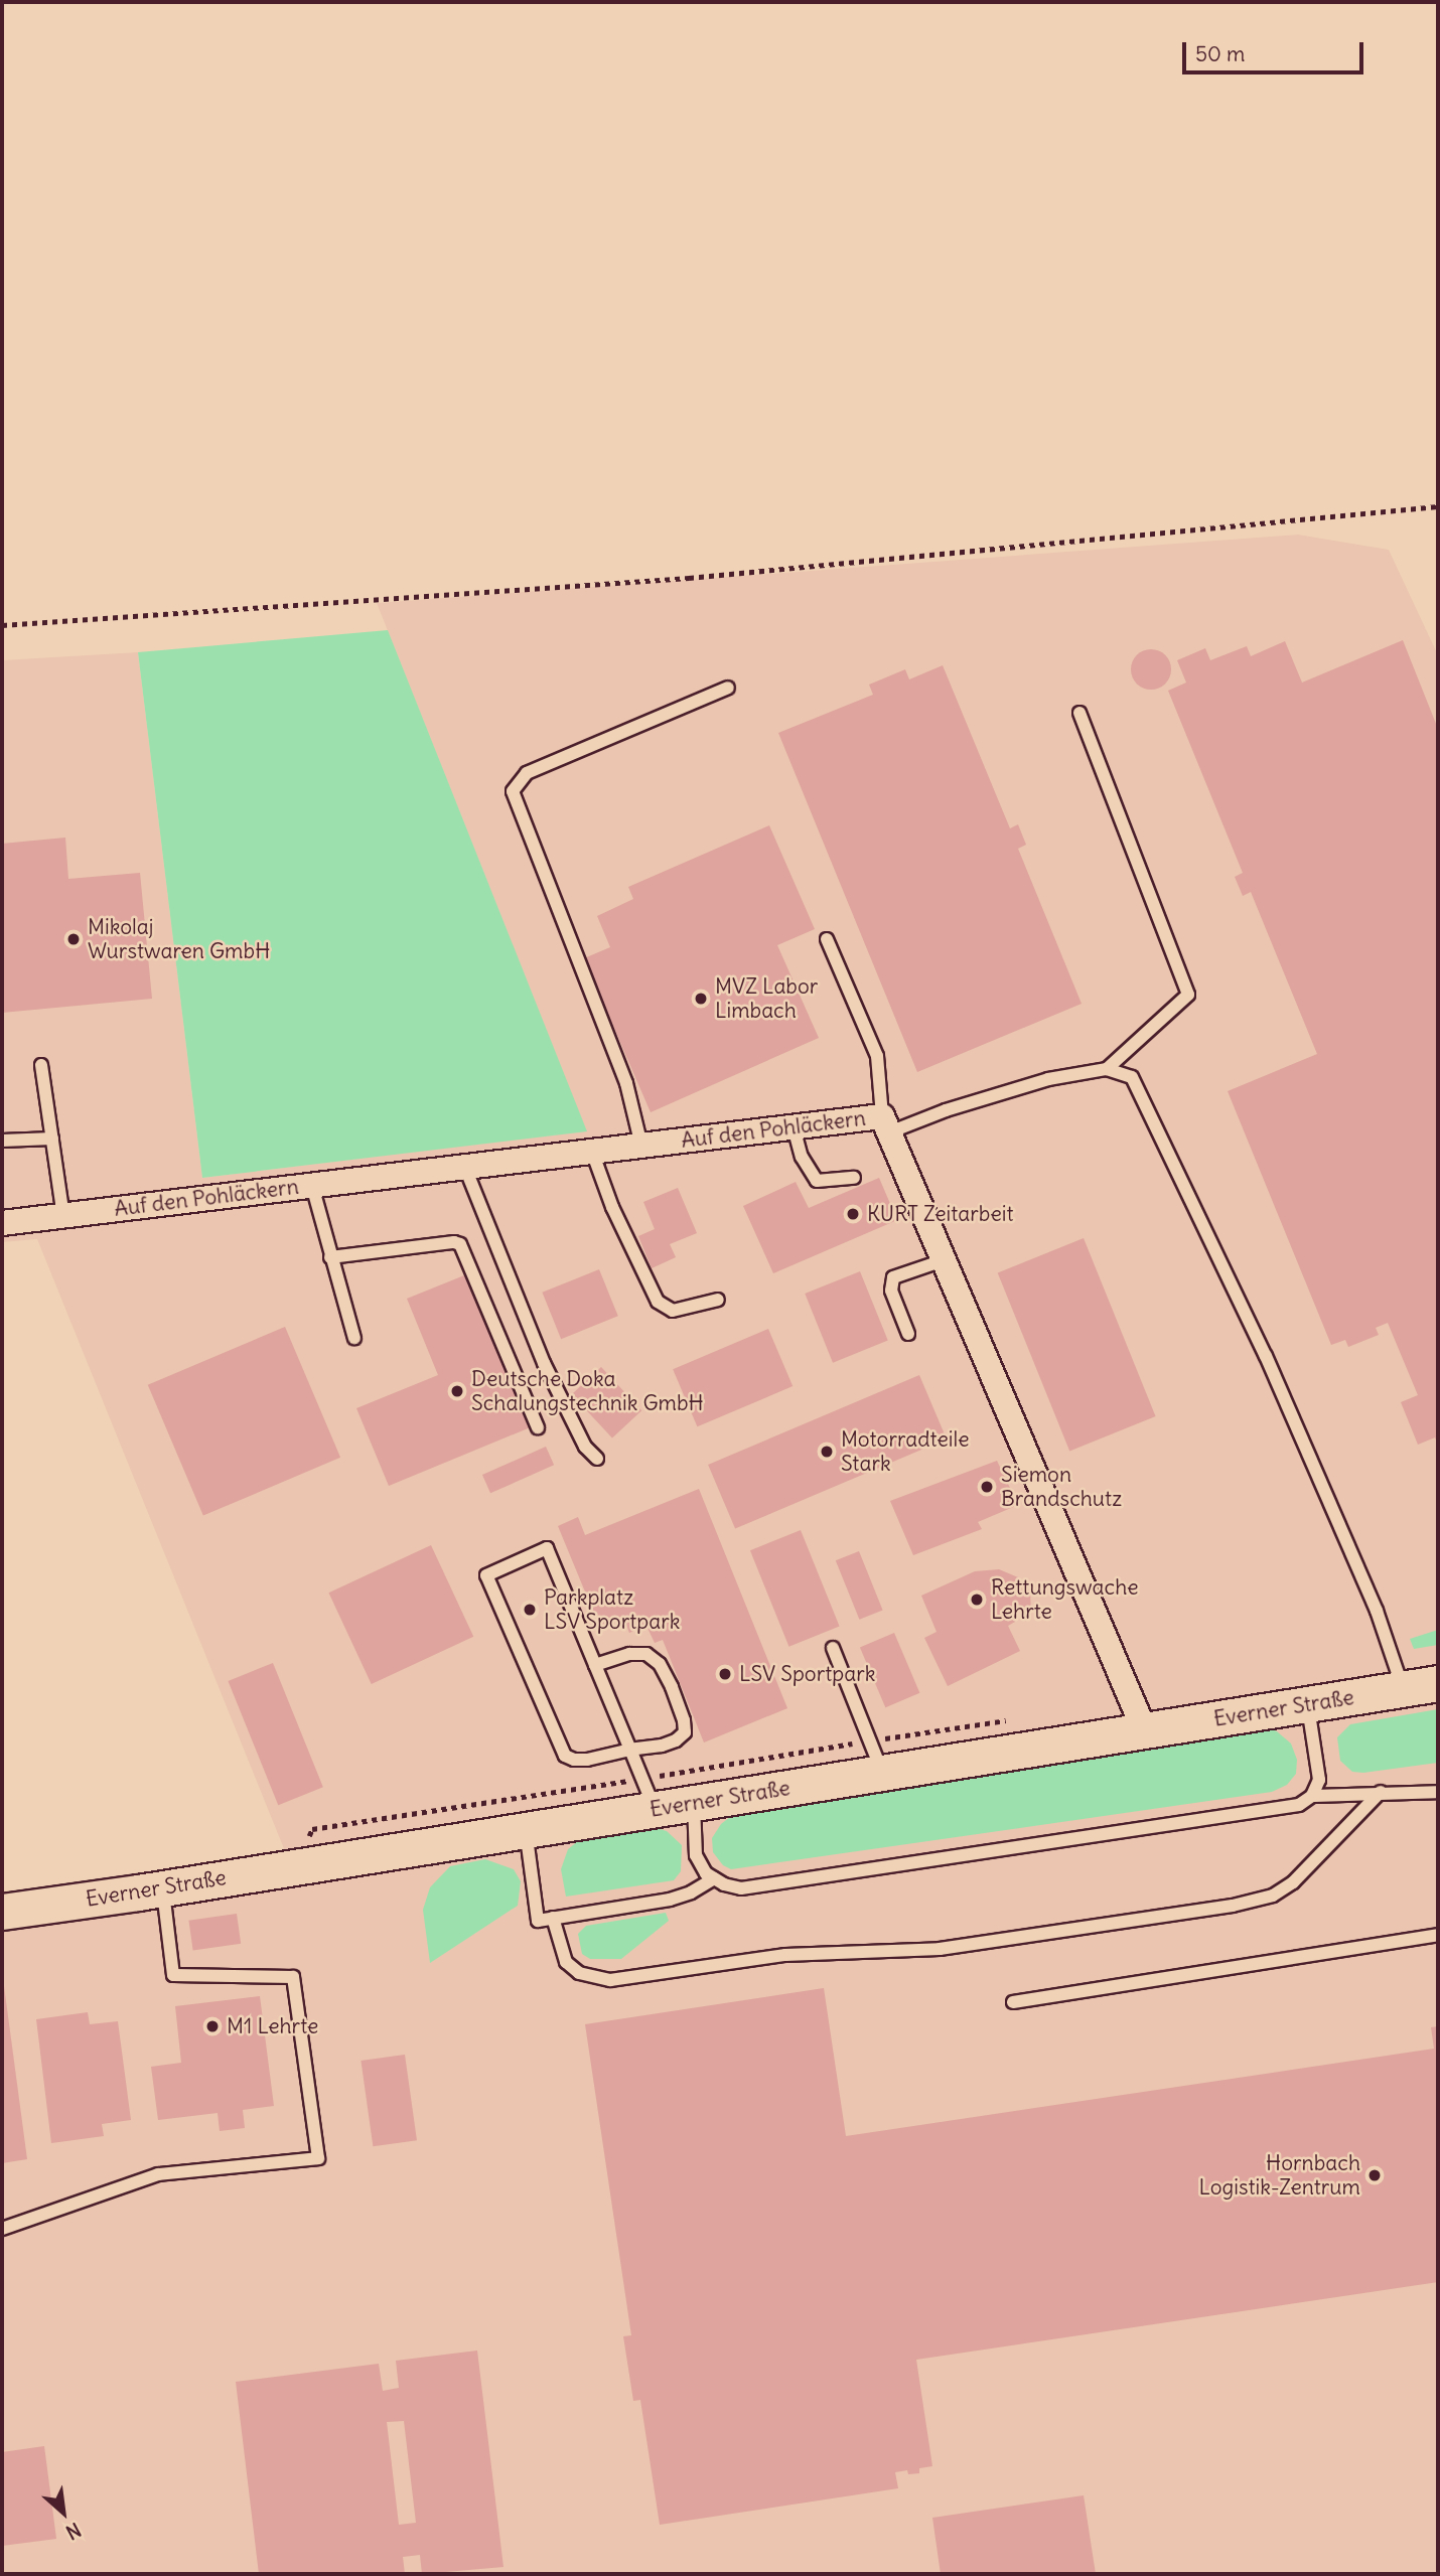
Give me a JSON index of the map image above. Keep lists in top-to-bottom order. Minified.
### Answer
{"streets":{"street":["Auf den Pohläckern","Everner Straße"]},"crossings":[["Auf den Pohläckern","Everner Straße"]],"places":["Mikolaj Wurstwaren GmbH","MVZ Labor Limbach","KURT Zeitarbeit","Deutsche Doka Schalungstechnik GmbH","Motorradteile Stark","Siemon Brandschutz","Rettungswache Lehrte","Parkplatz LSV Sportpark","LSV Sportpark","M1 Lehrte","Hornbach Logistik-Zentrum"],"scale_bar":"50 m","north":"bottom right"}
